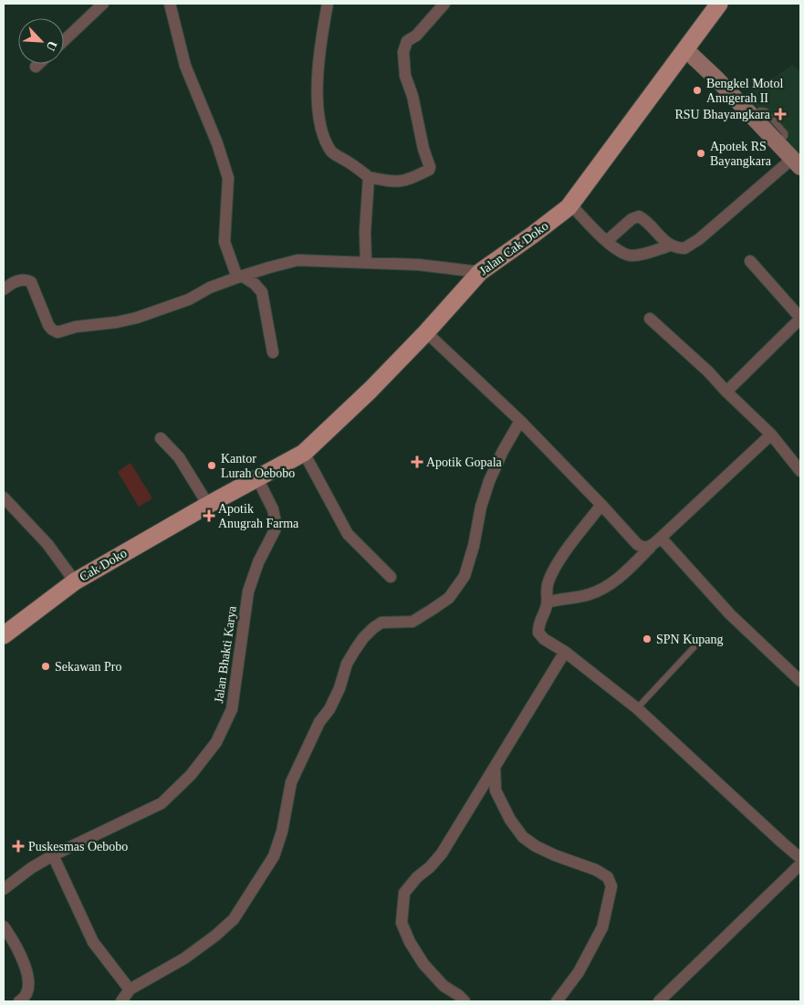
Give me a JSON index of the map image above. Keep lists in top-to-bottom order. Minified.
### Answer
{"streets":{"main road":["Jalan Cak Doko","Cak Doko"],"street":["Jalan Bhakti Karya"]},"crossings":[["Jalan Cak Doko","Cak Doko"],["Jalan Cak Doko","Jalan Bhakti Karya"]],"places":{"other":["Bengkel Motol Anugerah II","Apotek RS Bayangkara","Kantor Lurah Oebobo","SPN Kupang","Sekawan Pro"],"health":["RSU Bhayangkara","Apotik Gopala","Apotik Anugrah Farma","Puskesmas Oebobo"]},"north":"bottom right"}
